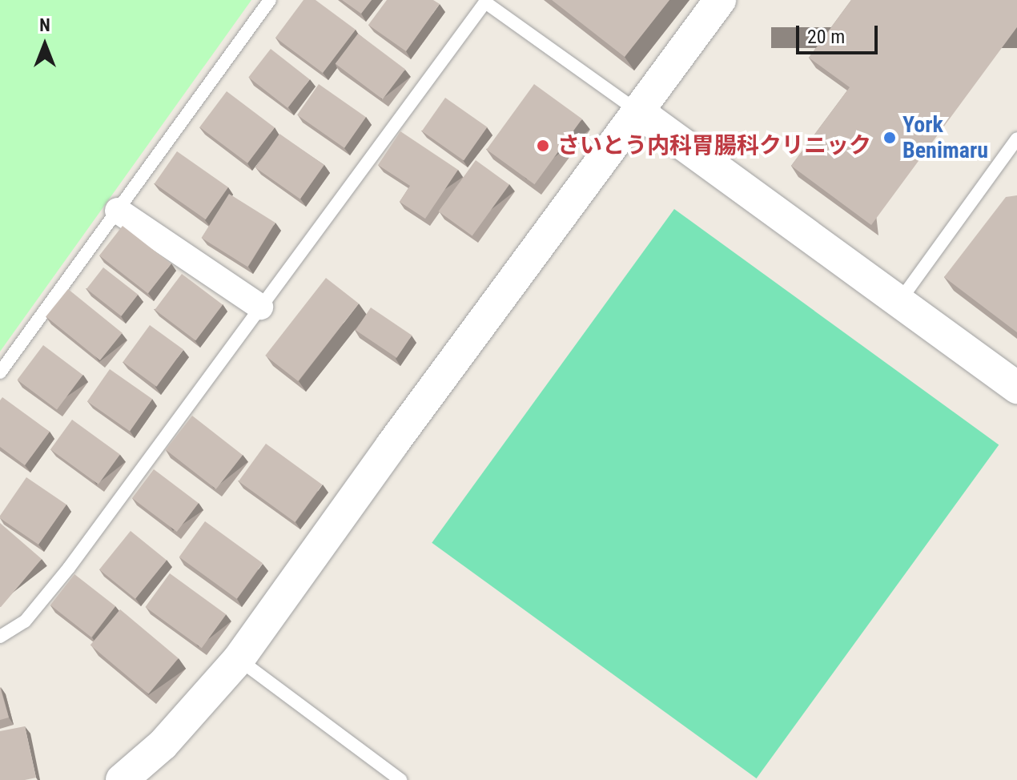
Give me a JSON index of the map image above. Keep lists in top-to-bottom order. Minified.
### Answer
{"places":["York Benimaru","さいとう内科胃腸科クリニック"],"scale_bar":"20 m","north":"top"}
